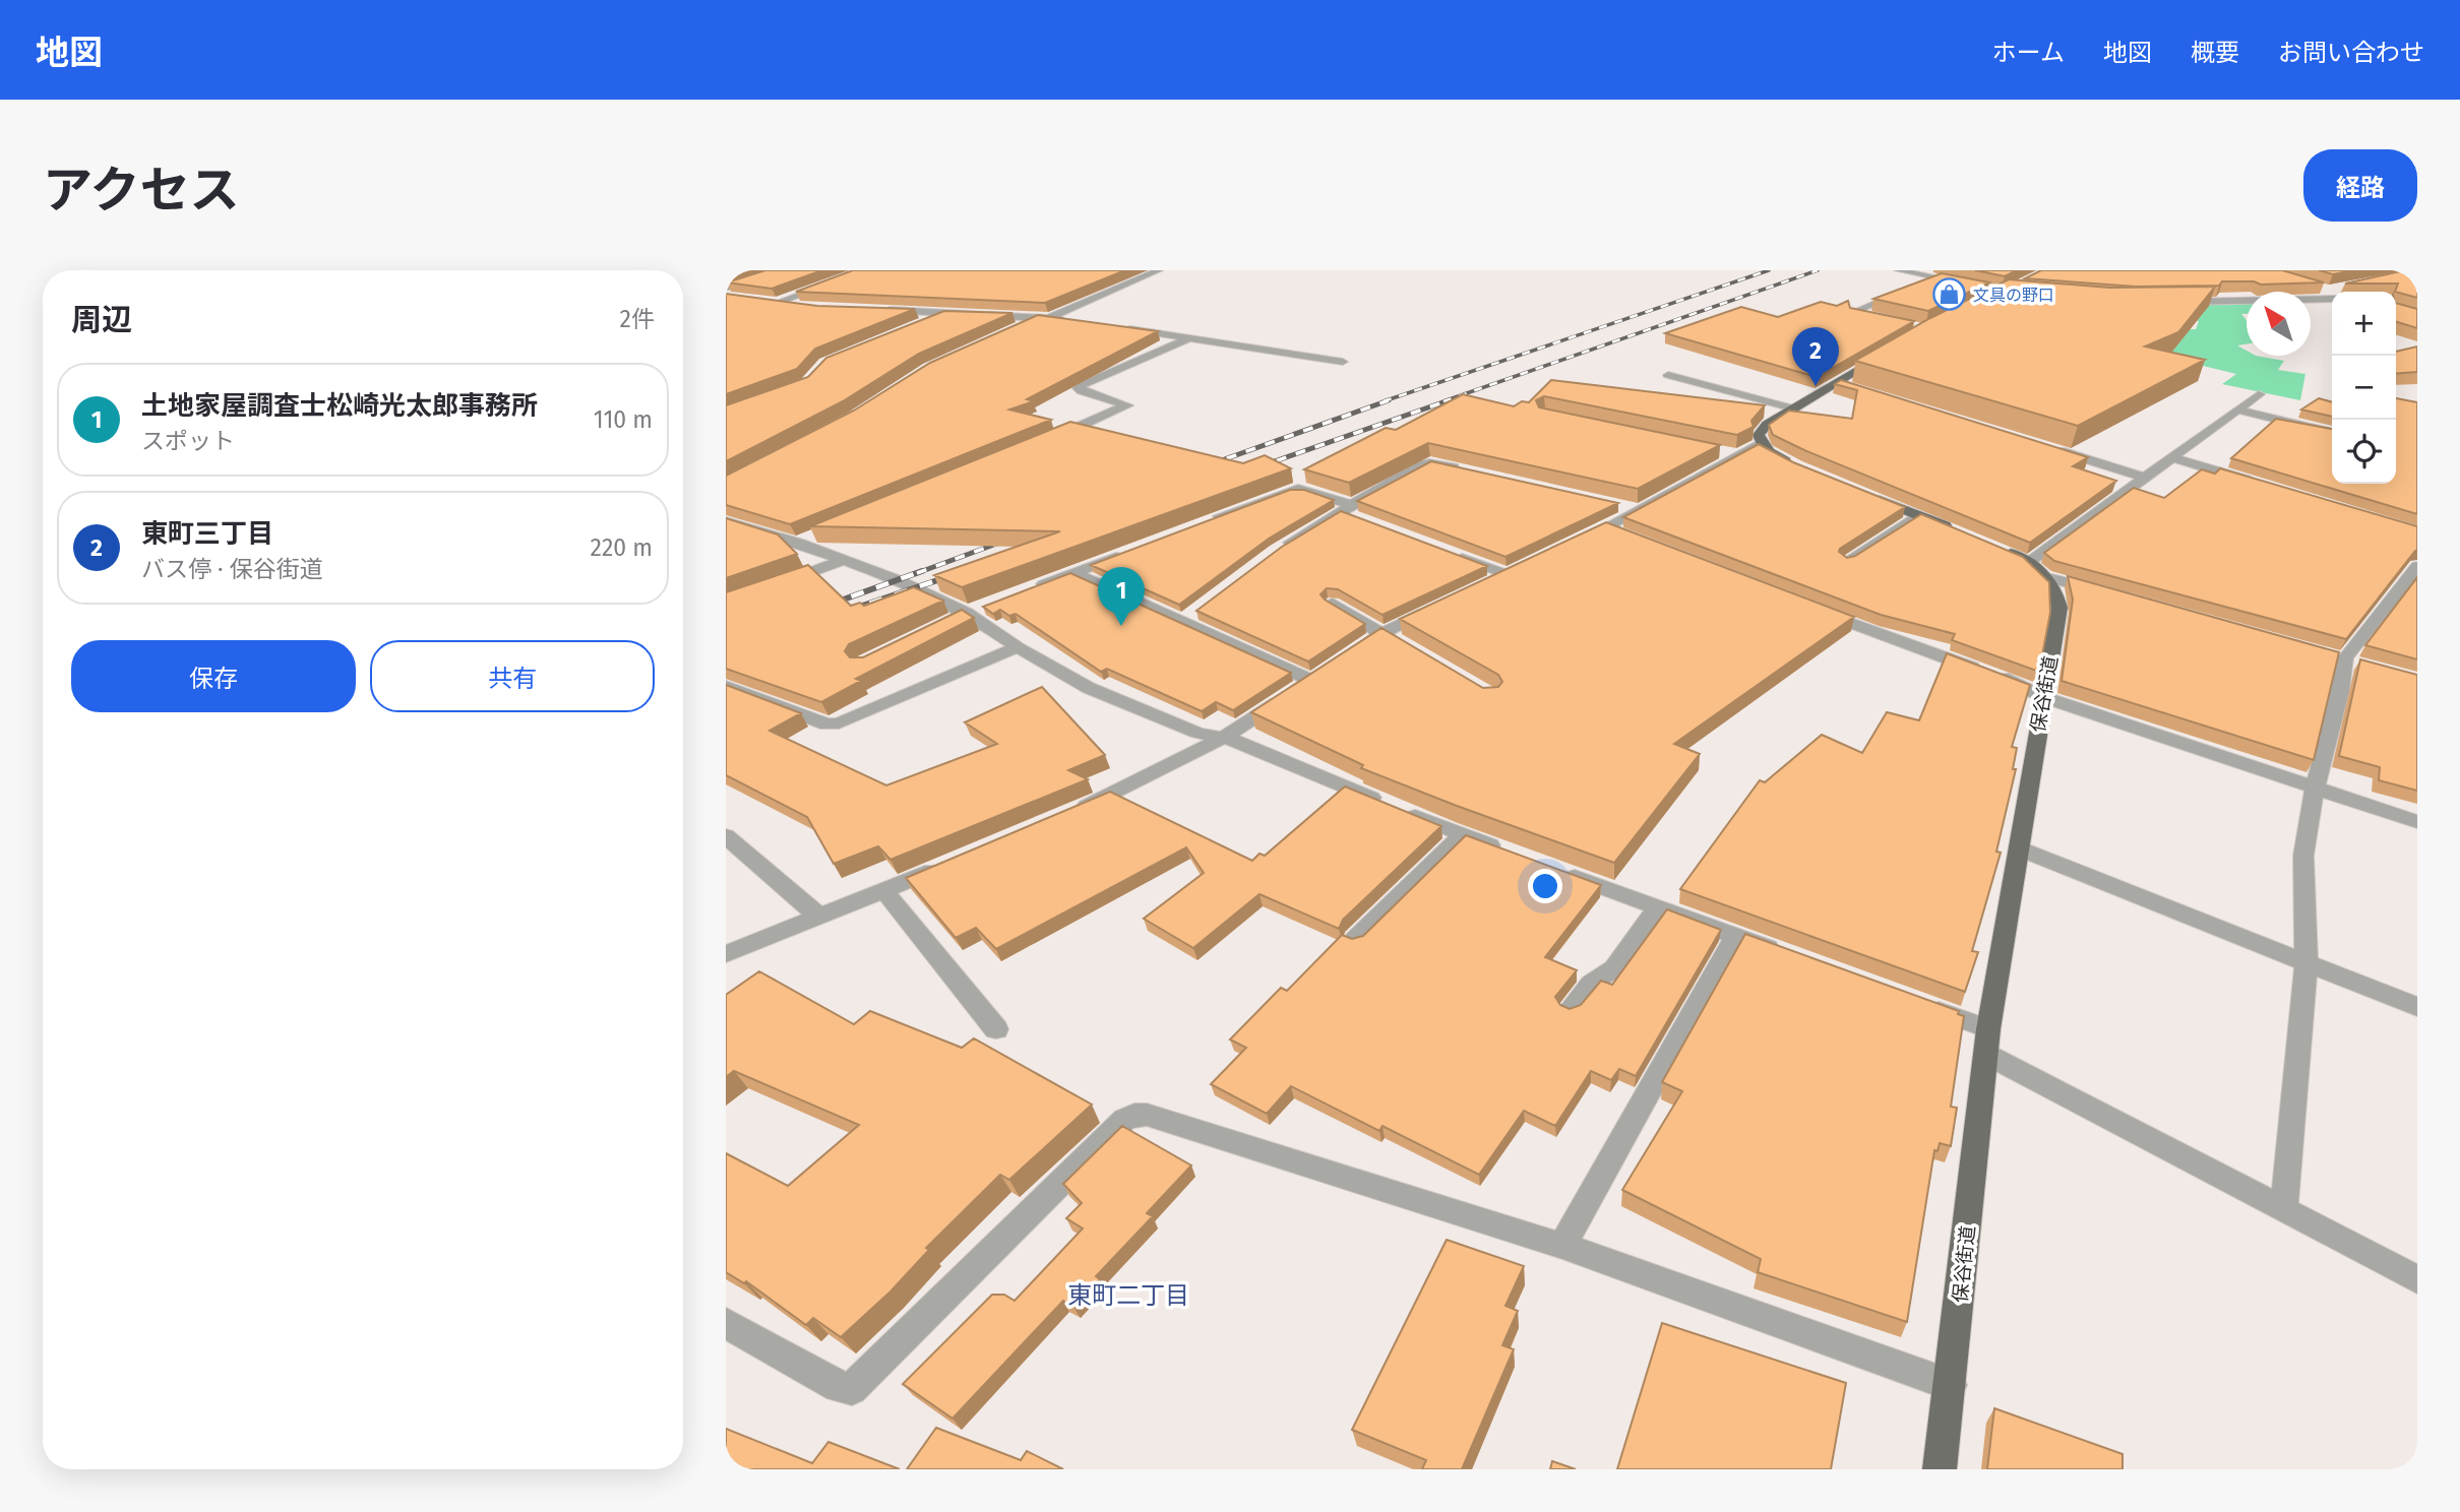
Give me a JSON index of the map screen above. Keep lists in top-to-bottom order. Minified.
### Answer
{"streets":{"main road":["保谷街道"]},"districts":["東町二丁目"],"places":{"shop":["文具の野口"]},"north":"top left","page":{"header":"地図","nav":["ホーム","地図","概要","お問い合わせ"],"title":"アクセス","buttons":["経路",["保存","共有"]],"heading":["周辺","2件"],"map_buttons":["+","−"],"pins":["2","1"],"list":[{"mark":"1","name":"土地家屋調査士松崎光太郎事務所","note":"スポット","value":"110 m"},{"mark":"2","name":"東町三丁目","note":"バス停 · 保谷街道","value":"220 m"}]}}
